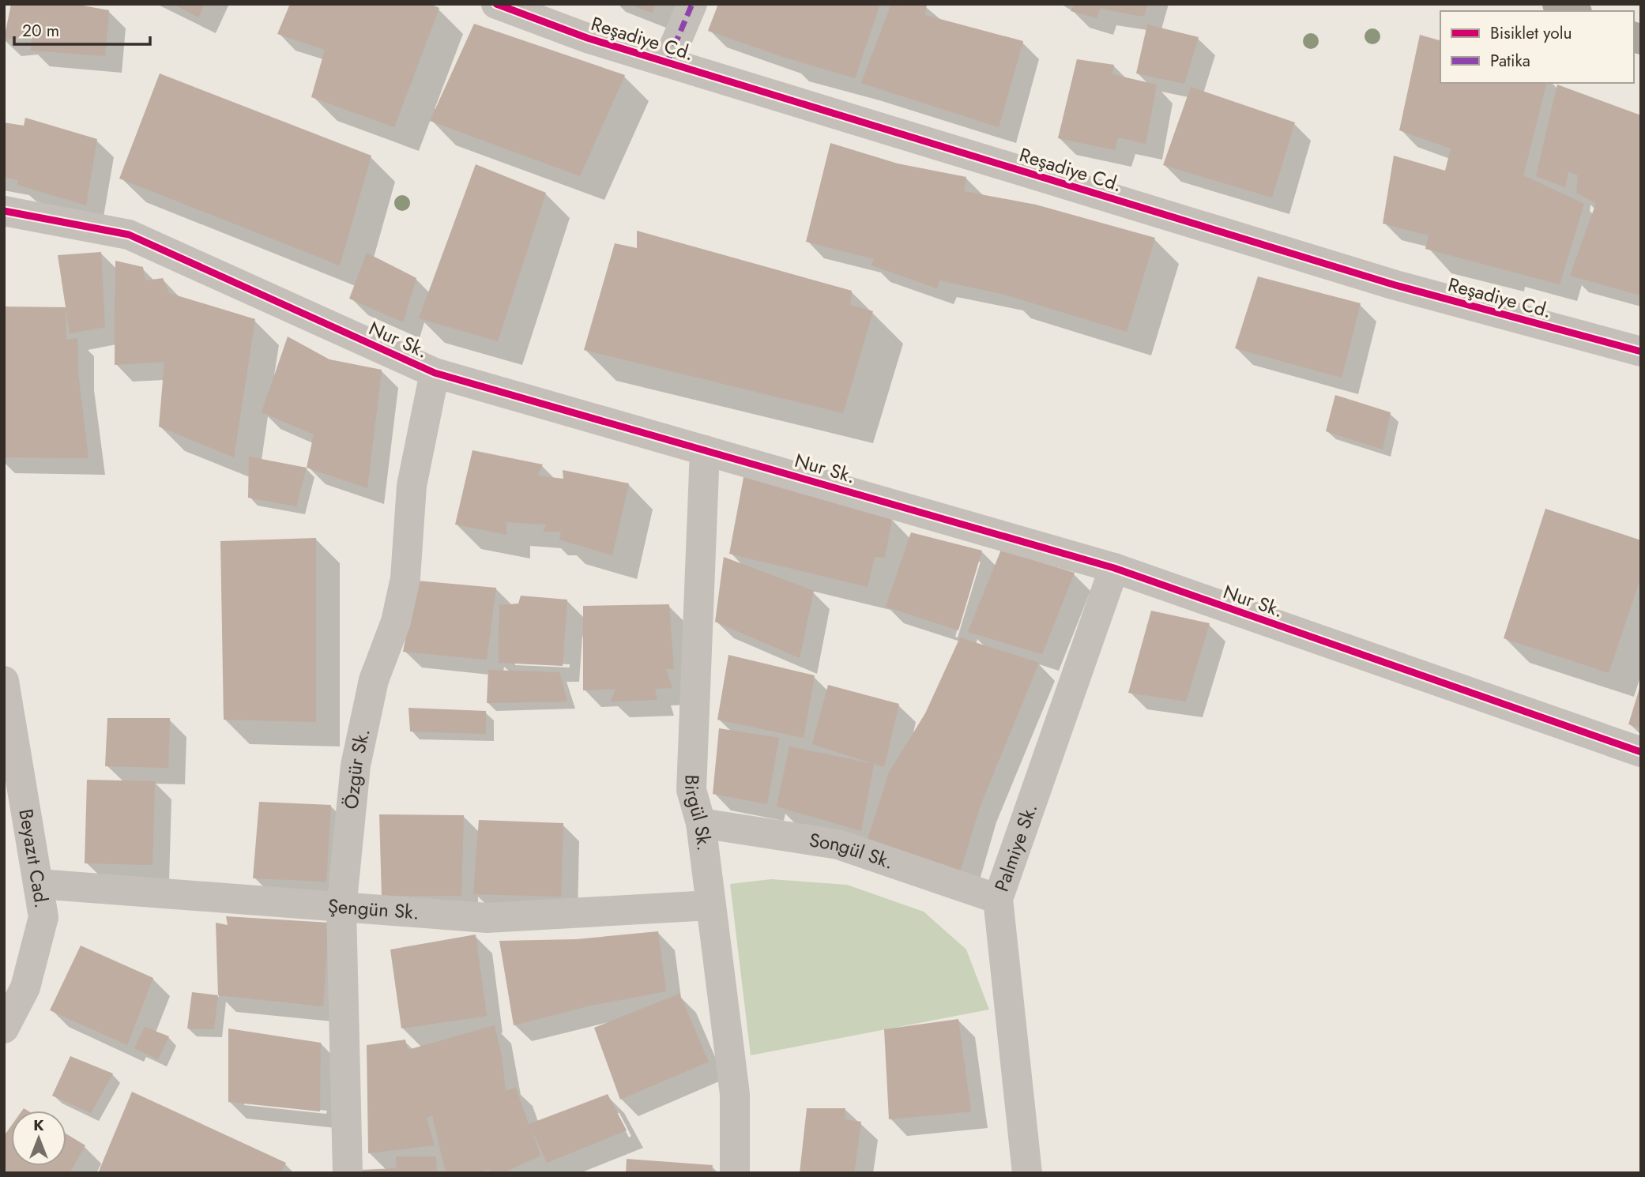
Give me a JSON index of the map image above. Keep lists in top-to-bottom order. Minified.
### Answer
{"streets":{"street":["Reşadiye Cd.","Nur Sk.","Özgür Sk.","Birgül Sk.","Palmiye Sk.","Songül Sk.","Beyazıt Cad.","Şengün Sk."]},"crossings":[["Nur Sk.","Özgür Sk."],["Nur Sk.","Birgül Sk."],["Nur Sk.","Palmiye Sk."],["Özgür Sk.","Şengün Sk."],["Birgül Sk.","Songül Sk."],["Birgül Sk.","Şengün Sk."],["Palmiye Sk.","Songül Sk."],["Beyazıt Cad.","Şengün Sk."]],"legend":["Bisiklet yolu","Patika"],"scale_bar":"20 m","north":"top"}
